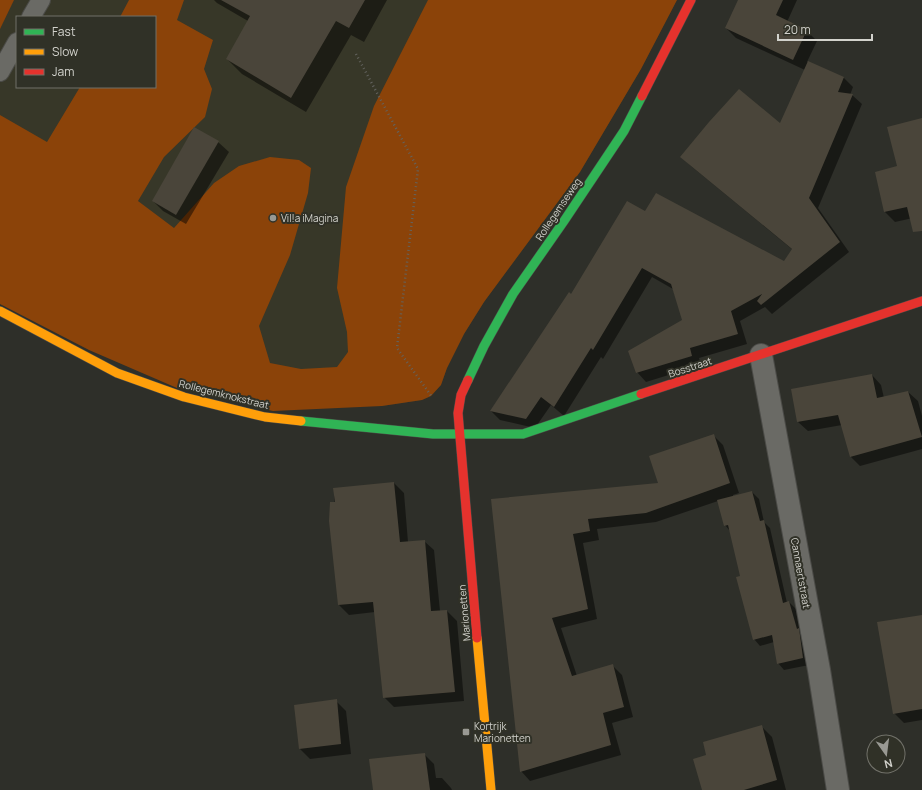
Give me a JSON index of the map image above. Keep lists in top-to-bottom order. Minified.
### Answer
{"streets":{"street":["Rollegemseweg","Bosstraat","Rollegemknokstraat","Cannaertstraat","Marionetten"]},"crossings":[["Rollegemseweg","Bosstraat"],["Rollegemseweg","Rollegemknokstraat"],["Rollegemseweg","Marionetten"],["Bosstraat","Rollegemknokstraat"],["Bosstraat","Cannaertstraat"],["Bosstraat","Marionetten"],["Rollegemknokstraat","Marionetten"]],"places":{"other":["Vil!a iMagina"],"transit":["Kortrijk Marionetten"]},"legend":["Fast","Slow","Jam"],"scale_bar":"20 m","north":"bottom"}
